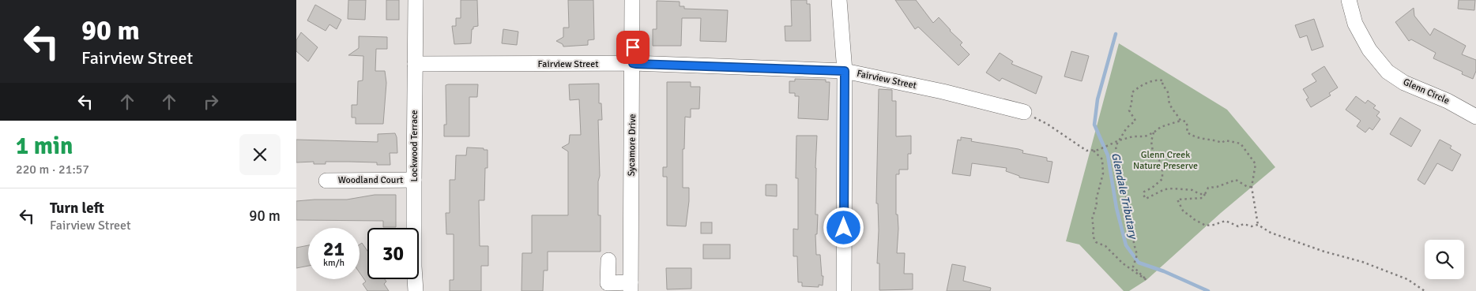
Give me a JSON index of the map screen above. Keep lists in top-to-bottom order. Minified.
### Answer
{"streets":{"street":["Fairview Street","Glenn Circle","Sycamore Drive","Lockwood Terrace","Woodland Court"]},"crossings":[["Fairview Street","Sycamore Drive"],["Fairview Street","Lockwood Terrace"],["Lockwood Terrace","Woodland Court"]],"water":["Glendale Tributary"],"parks":["Glenn Creek Nature Preserve"],"page":{"turn":["90 m","Fairview Street"],"heading":["1 min","220 m · 21:57"],"list":[{"name":"Turn left","note":"Fairview Street","value":"90 m"}],"speed":"21 km/h","limit":"30"}}
